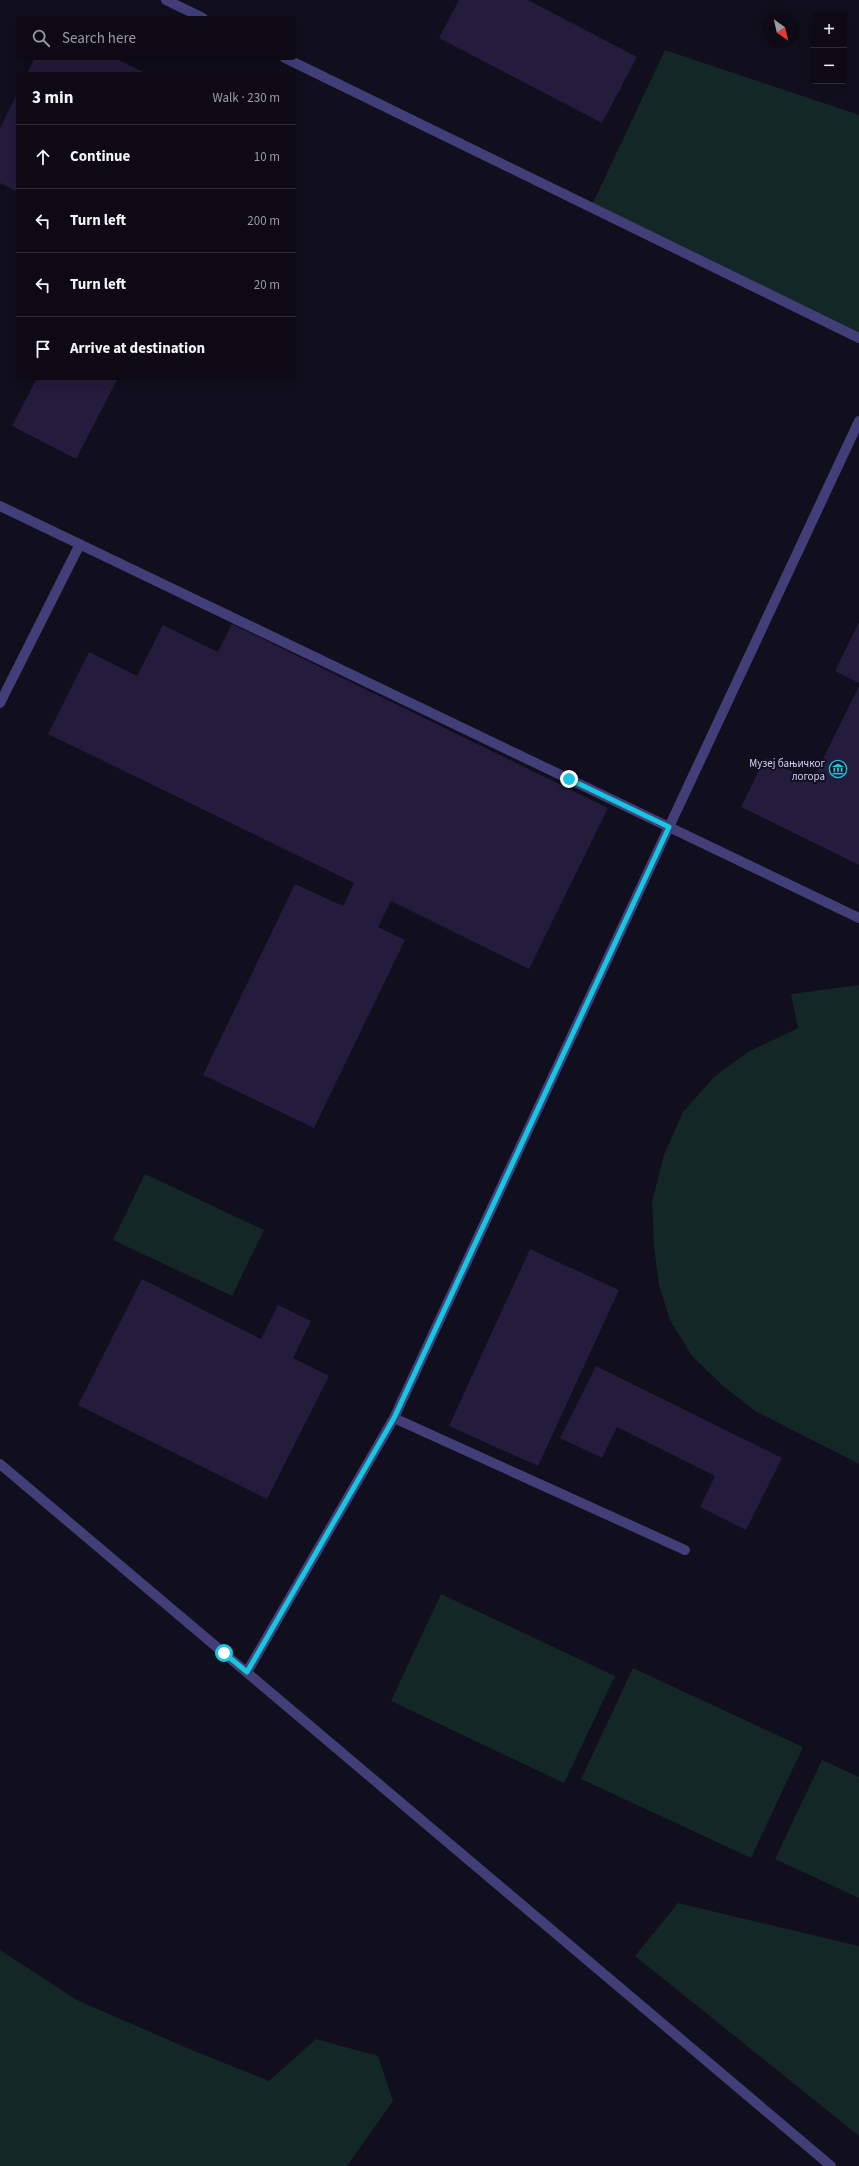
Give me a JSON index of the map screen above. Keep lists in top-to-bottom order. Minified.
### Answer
{"places":{"museum":["Музеј бањичког логора"]},"north":"bottom right","page":{"map_buttons":["+","−"],"search":"Search here","heading":["3 min","Walk · 230 m"],"list":[["Continue","10 m"],["Turn left","200 m"],["Turn left","20 m"],"Arrive at destination"]}}
